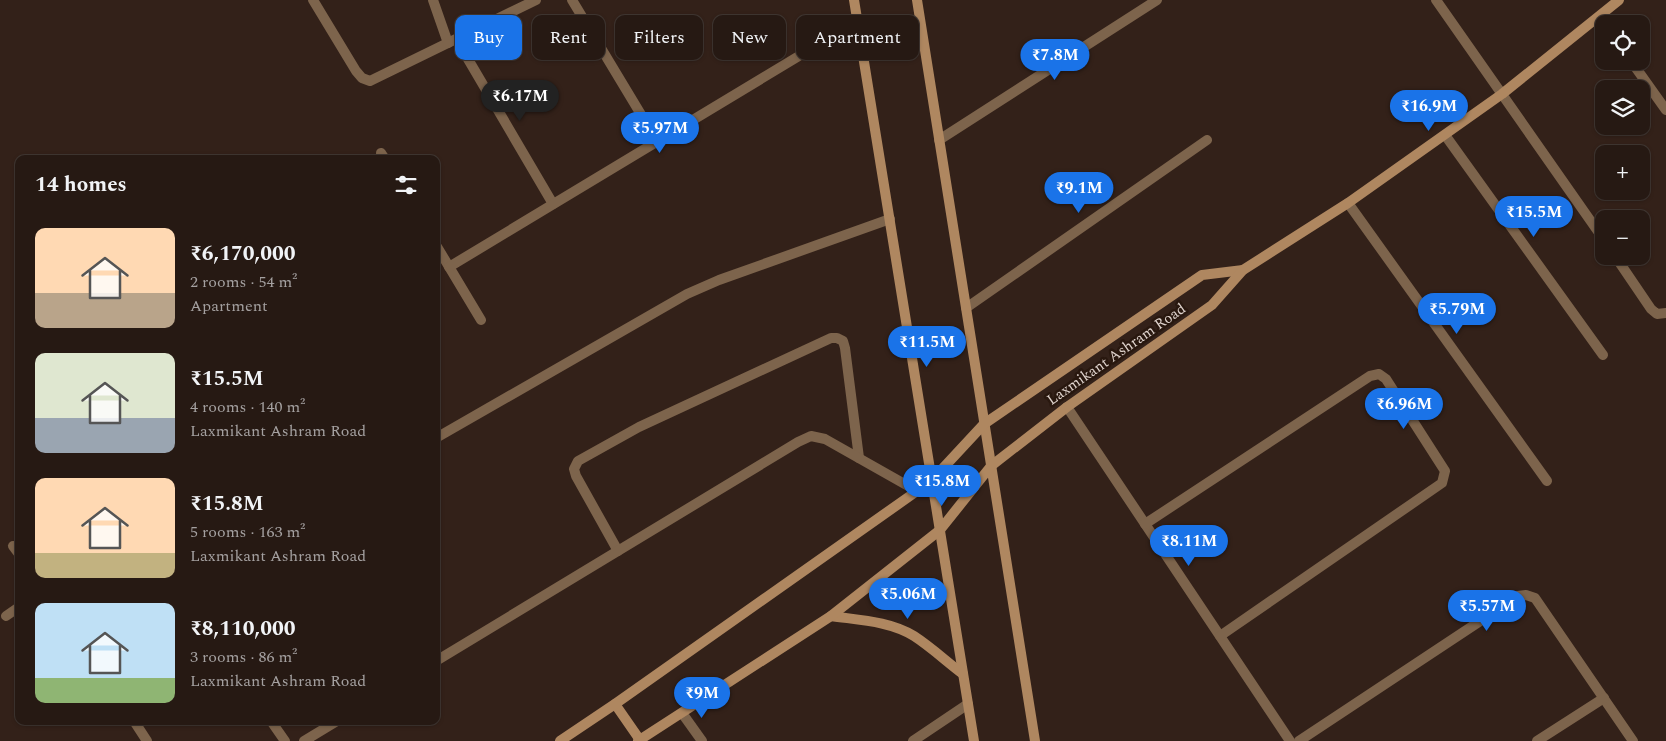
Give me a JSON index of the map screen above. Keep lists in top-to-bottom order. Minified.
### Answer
{"streets":{"street":["Laxmikant Ashram Road"]},"page":{"map_buttons":["+","−"],"chip":["Buy","Rent","Filters","New","Apartment"],"price":["₹7.8M","₹6.17M","₹16.9M","₹5.97M","₹9.1M","₹15.5M","₹5.79M","₹11.5M","₹6.96M","₹15.8M","₹8.11M","₹5.06M","₹5.57M","₹9M"],"heading":"14 homes","list":[{"name":"₹6,170,000","note":"2 rooms · 54 m² · Apartment"},{"name":"₹15.5M","note":"4 rooms · 140 m² · Laxmikant Ashram Road"},{"name":"₹15.8M","note":"5 rooms · 163 m² · Laxmikant Ashram Road"},{"name":"₹8,110,000","note":"3 rooms · 86 m² · Laxmikant Ashram Road"}]}}
